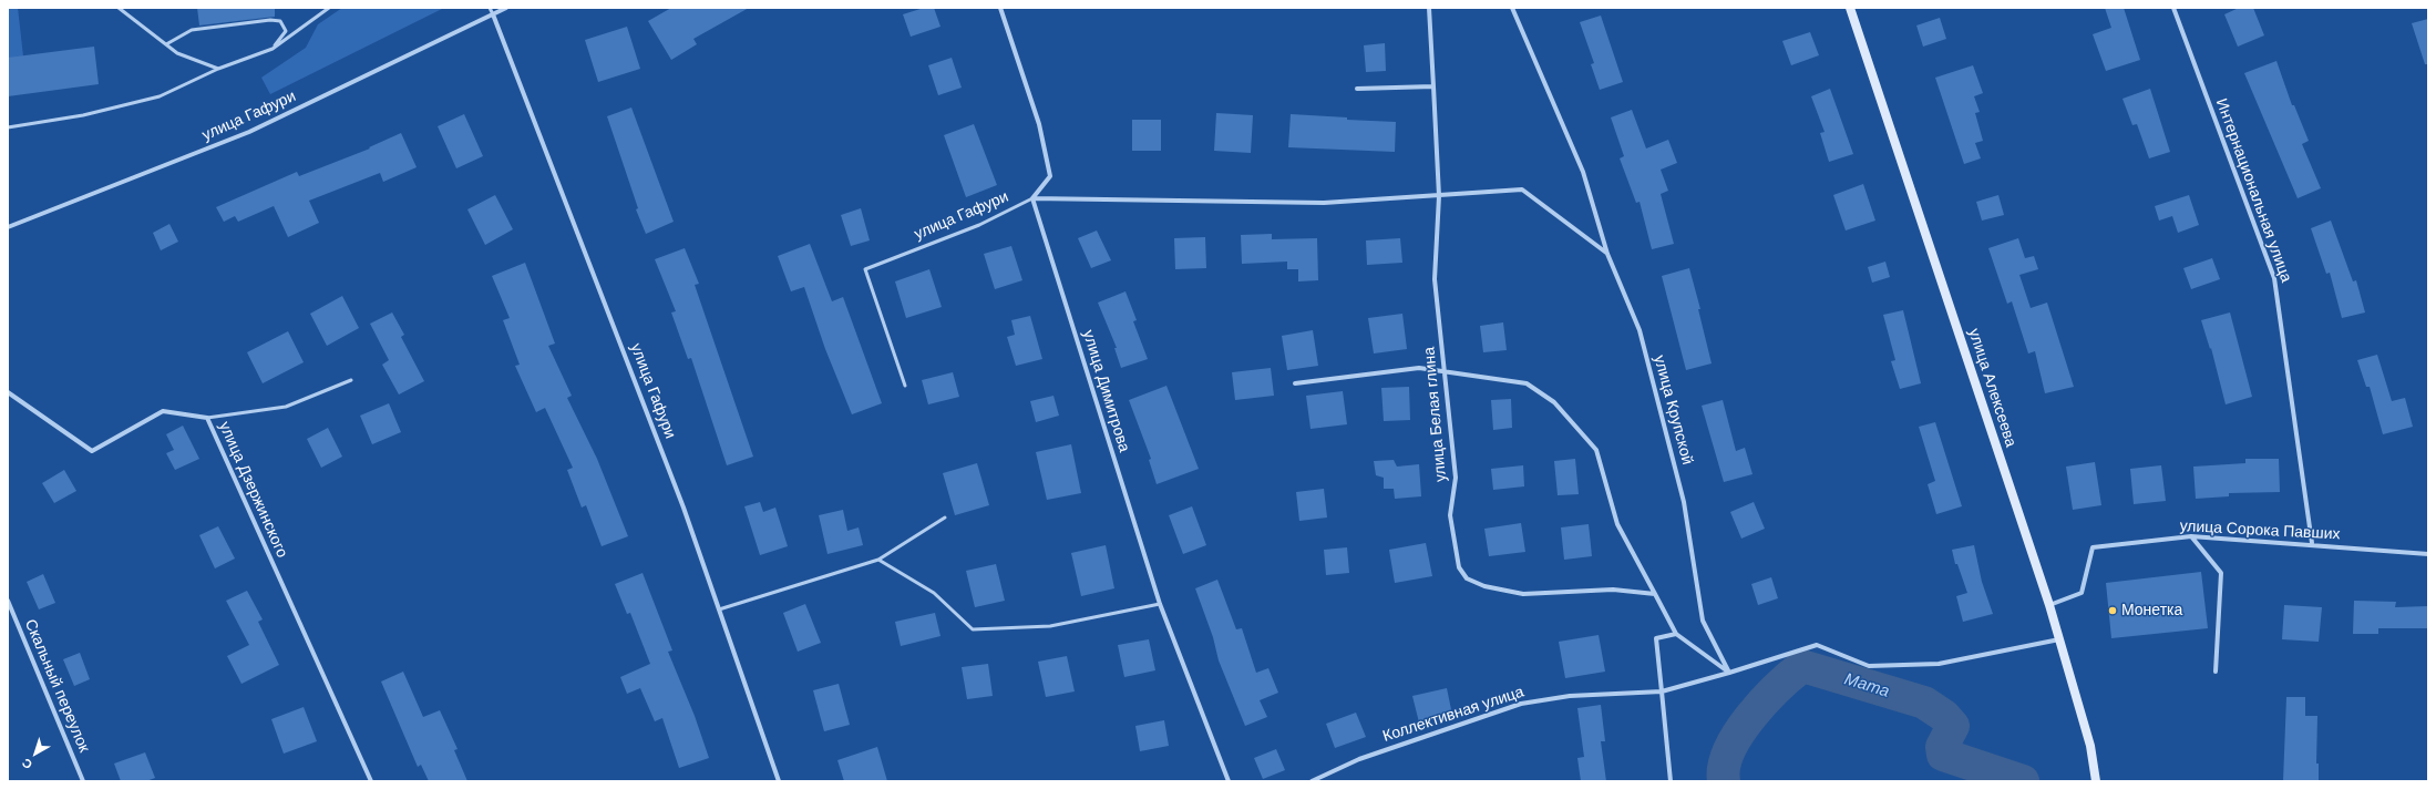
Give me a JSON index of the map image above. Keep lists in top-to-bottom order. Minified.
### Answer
{"streets":{"main road":["улица Алексеева"],"street":["улица Гафури","Интернациональная улица","улица Димитрова","улица Крупской","улица Белая глина","улица Дзержинского","улица Сорока Павших","Скальный переулок","Коллективная улица"]},"crossings":[["улица Гафури","улица Димитрова"],["Интернациональная улица","улица Сорока Павших"],["улица Алексеева","улица Сорока Павших"]],"water":["Мата"],"places":["Монетка"],"north":"bottom left"}
